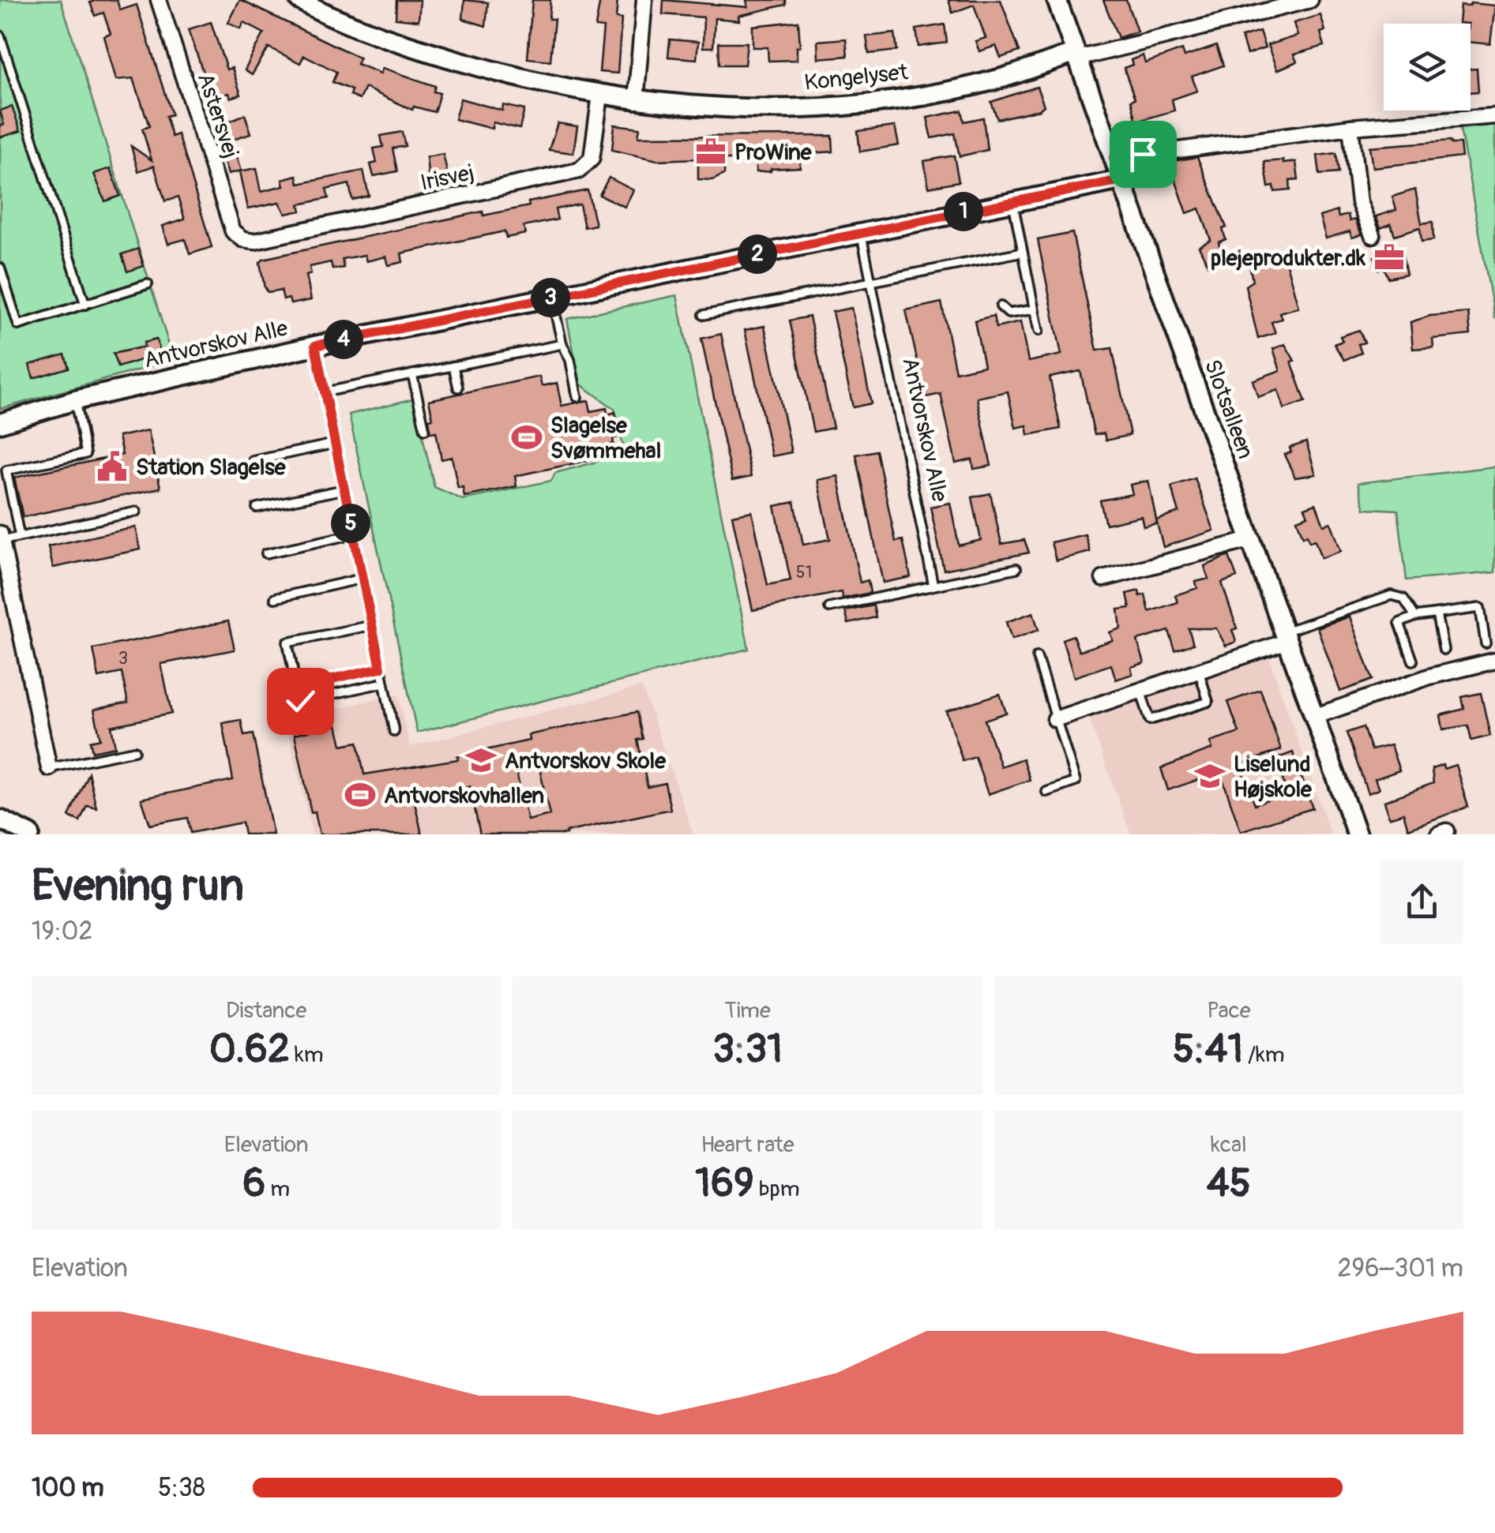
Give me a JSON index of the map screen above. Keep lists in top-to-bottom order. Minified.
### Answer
{"streets":{"street":["Kongelyset","Astersvej","Irisvej","Antvorskov Alle","Slotsalleen"]},"crossings":[["Kongelyset","Irisvej"],["Kongelyset","Slotsalleen"],["Astersvej","Irisvej"],["Antvorskov Alle","Slotsalleen"]],"places":{"office":["ProWine","plejeprodukter.dk"],"sports":["Slagelse Svømmehal","Antvorskovhallen"],"public building":["Station Slagelse"],"school or university":["Antvorskov Skole","Liselund Højskole"]},"house_numbers":["51","3"],"page":{"pins":["1","2","3","4","5"],"heading":["Evening run","19:02"],"stats":[["Distance","0.62 km"],["Time","3:31"],["Pace","5:41 /km"],["Elevation","6 m"],["Heart rate","169 bpm"],["kcal","45"]],"chart":["Elevation","296–301 m"],"list":[{"name":"100 m","note":"5:38"}]}}
